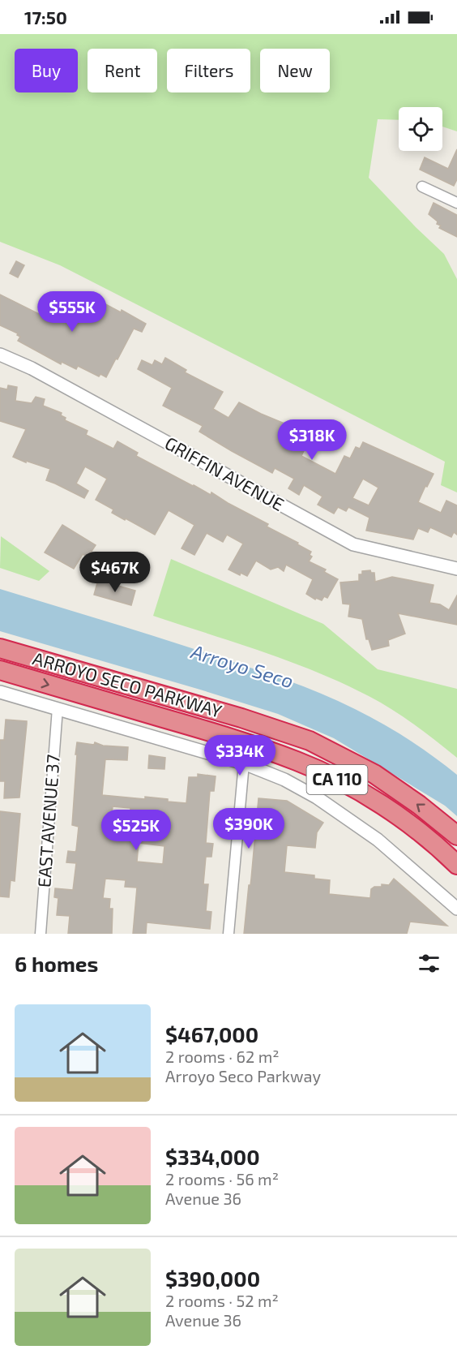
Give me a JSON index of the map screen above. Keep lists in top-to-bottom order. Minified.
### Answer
{"streets":{"highway":["ARROYO SECO PARKWAY","CA 110"],"street":["GRIFFIN AVENUE","EAST AVENUE 37"]},"water":["Arroyo Seco"],"page":{"status":"17:50","chip":["Buy","Rent","Filters","New"],"price":["$555K","$318K","$467K","$334K","$390K","$525K"],"heading":"6 homes","list":[{"name":"$467,000","note":"2 rooms · 62 m² · Arroyo Seco Parkway"},{"name":"$334,000","note":"2 rooms · 56 m² · Avenue 36"},{"name":"$390,000","note":"2 rooms · 52 m² · Avenue 36"}]}}
